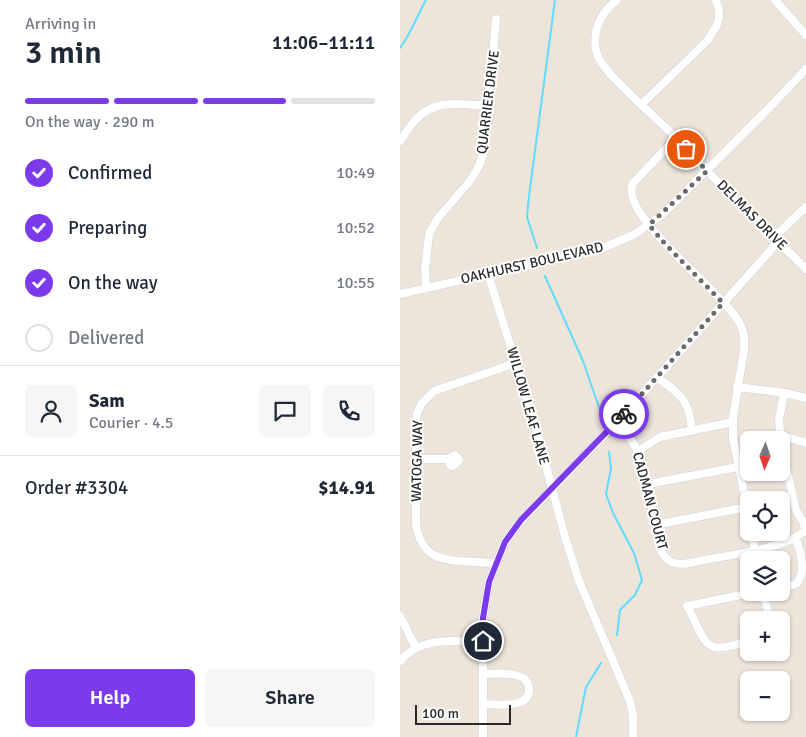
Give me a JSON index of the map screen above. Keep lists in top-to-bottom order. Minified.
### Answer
{"streets":{"street":["QUARRIER DRIVE","DELMAS DRIVE","OAKHURST BOULEVARD","WILLOW LEAF LANE","WATOGA WAY","CADMAN COURT"]},"crossings":[["QUARRIER DRIVE","OAKHURST BOULEVARD"],["DELMAS DRIVE","OAKHURST BOULEVARD"],["OAKHURST BOULEVARD","WILLOW LEAF LANE"],["WILLOW LEAF LANE","WATOGA WAY"]],"scale_bar":"100 m","north":"bottom","page":{"heading":["3 min","Arriving in","11:06–11:11"],"panel":["Sam","Courier · 4.5","Order #3304","$14.91"],"bar":"On the way · 290 m","list":[["Confirmed","10:49"],["Preparing","10:52"],["On the way","10:55"],"Delivered"],"map_buttons":["+","−"],"buttons":["Help","Share"],"scale":"100 m"}}
